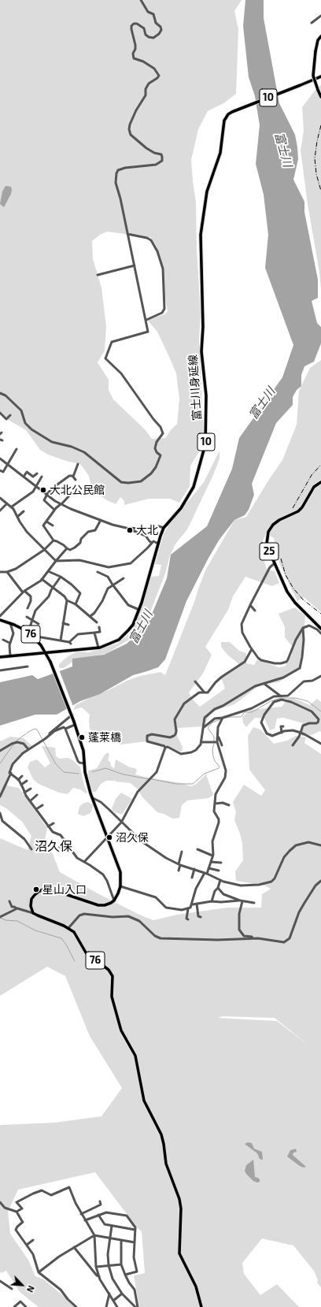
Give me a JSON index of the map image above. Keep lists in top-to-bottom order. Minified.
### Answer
{"streets":{"main road":["10","富士川身延線","25","76"]},"crossings":[["富士川身延線","76"]],"districts":["沼久保"],"water":["富士川"],"places":["大北公民館","大北","蓬莱橋","沼久保","星山入口"],"north":"bottom right"}
